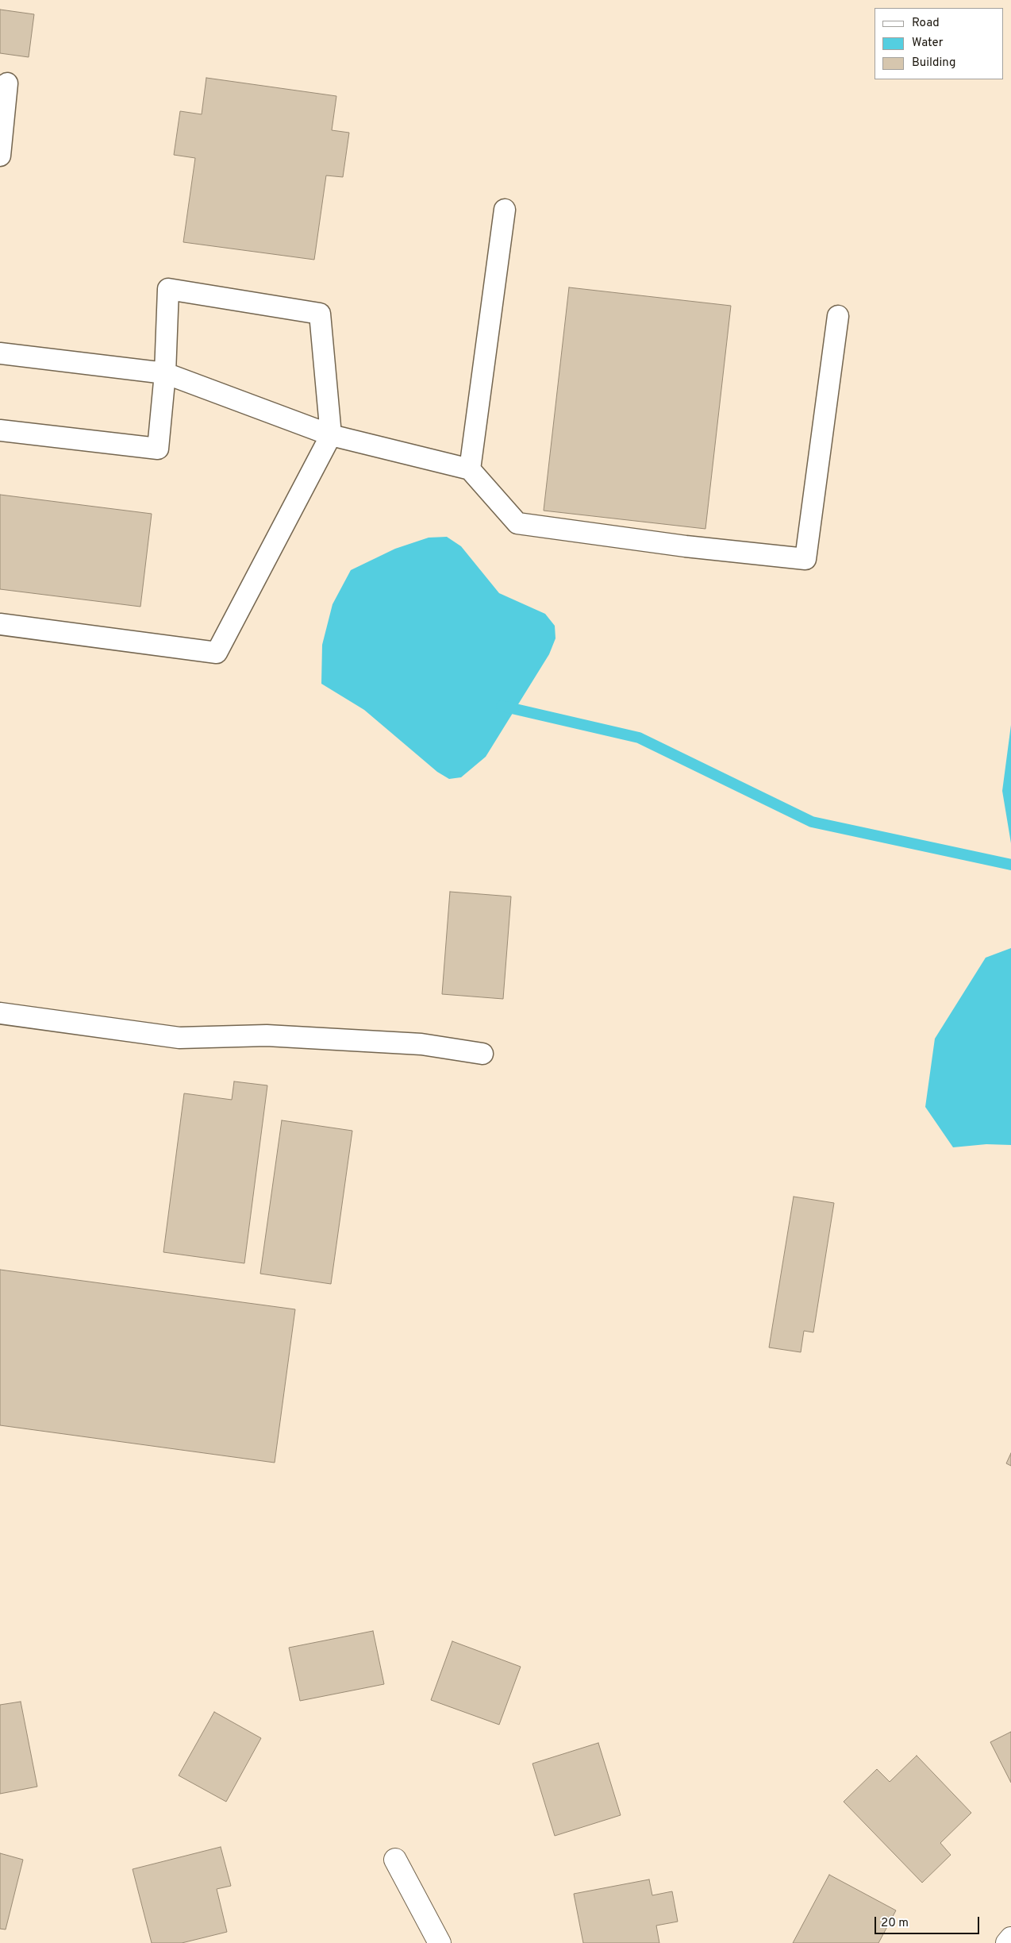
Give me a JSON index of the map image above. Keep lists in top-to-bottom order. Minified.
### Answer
{"legend":["Road","Water","Building"],"scale_bar":"20 m"}
